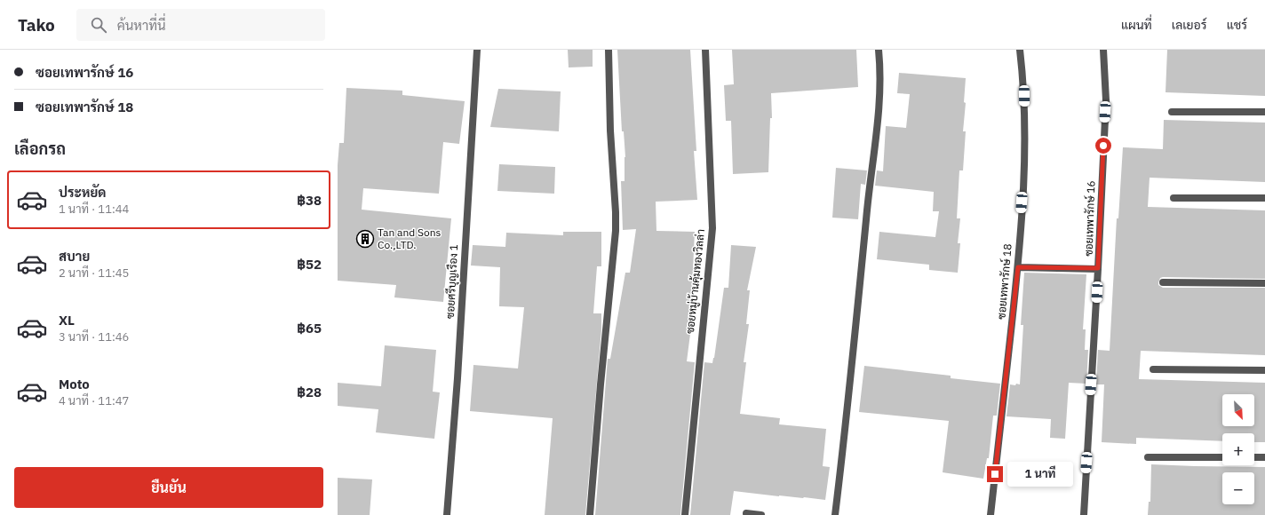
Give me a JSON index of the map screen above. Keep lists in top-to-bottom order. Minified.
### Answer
{"streets":{"street":["ซอยเทพารักษ์ 16","ซอยศรีบุญเรือง 1","ซอยหมู่บ้านคุ้มทองวิลล่า","ซอยเทพารักษ์ 18"]},"places":{"building":["Tan and Sons Co.,LTD."]},"north":"bottom right","page":{"header":"Tako","search":"ค้นหาที่นี่","nav":["แผนที่","เลเยอร์","แชร์"],"banner":["ซอยเทพารักษ์ 16","ซอยเทพารักษ์ 18"],"heading":"เลือกรถ","list":[{"name":"ประหยัด","note":"1 นาที · 11:44","value":"฿38"},{"name":"สบาย","note":"2 นาที · 11:45","value":"฿52"},{"name":"XL","note":"3 นาที · 11:46","value":"฿65"},{"name":"Moto","note":"4 นาที · 11:47","value":"฿28"}],"map_buttons":["+","−"],"buttons":"ยืนยัน","bubble":"1 นาที"}}
